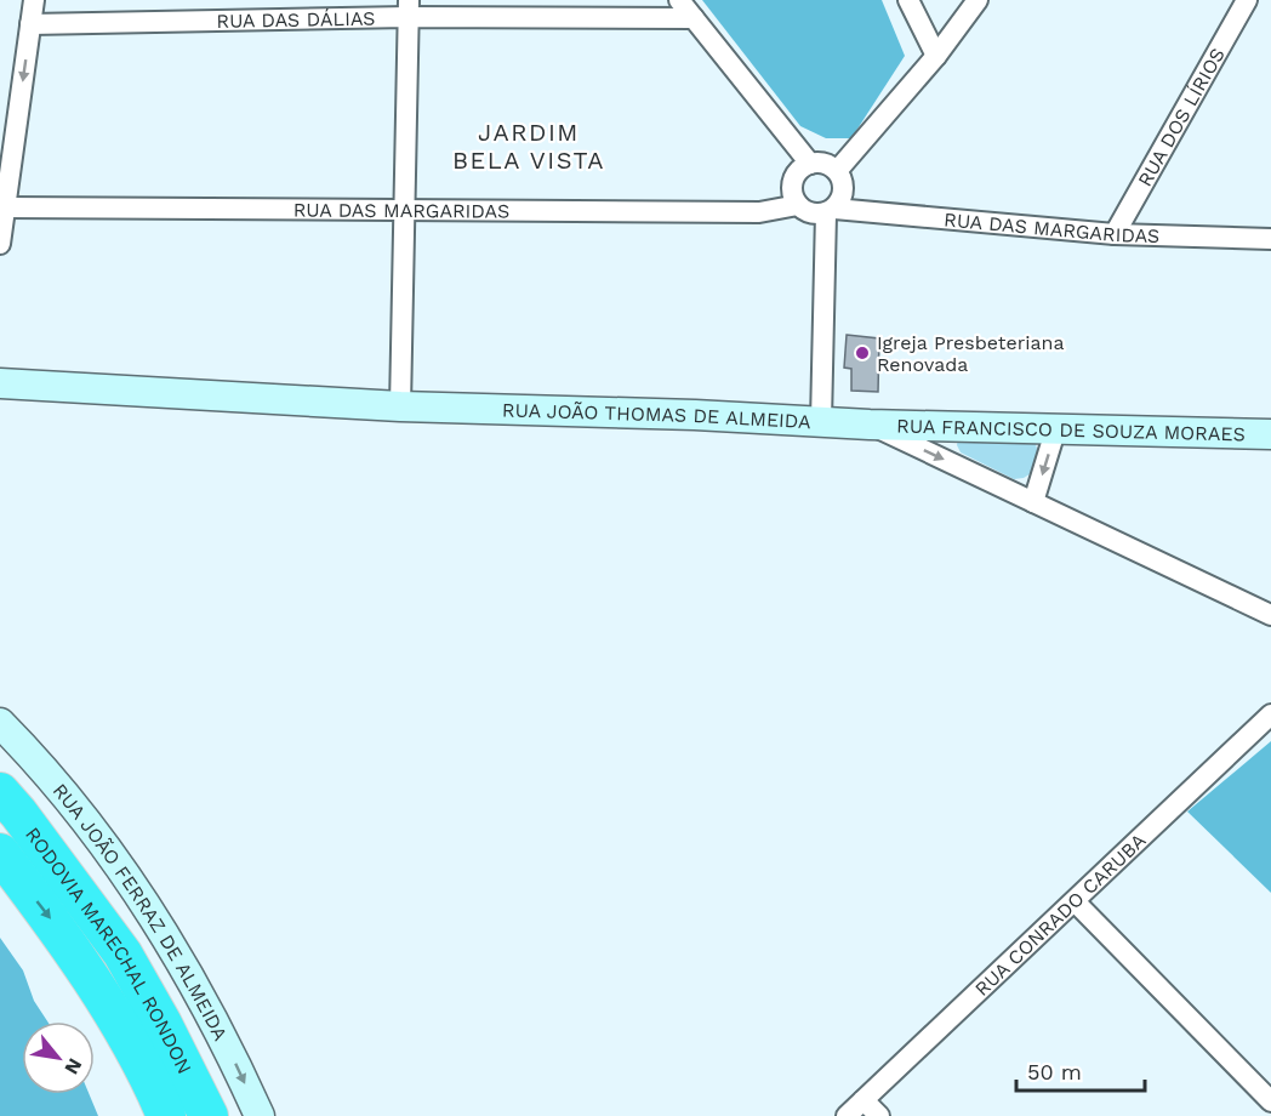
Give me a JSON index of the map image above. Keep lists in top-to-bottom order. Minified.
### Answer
{"streets":{"highway":["RODOVIA MARECHAL RONDON"],"street":["RUA DAS DÁLIAS","RUA DOS LÍRIOS","RUA DAS MARGARIDAS","RUA JOÃO THOMAS DE ALMEIDA","RUA FRANCISCO DE SOUZA MORAES","RUA JOÃO FERRAZ DE ALMEIDA","RUA CONRADO CARUBA"]},"crossings":[["RUA DOS LÍRIOS","RUA DAS MARGARIDAS"],["RUA JOÃO THOMAS DE ALMEIDA","RUA FRANCISCO DE SOUZA MORAES"]],"one_way":["RUA JOÃO FERRAZ DE ALMEIDA"],"districts":["JARDIM BELA VISTA"],"places":["Igreja Presbeteriana Renovada"],"scale_bar":"50 m","north":"bottom right"}
